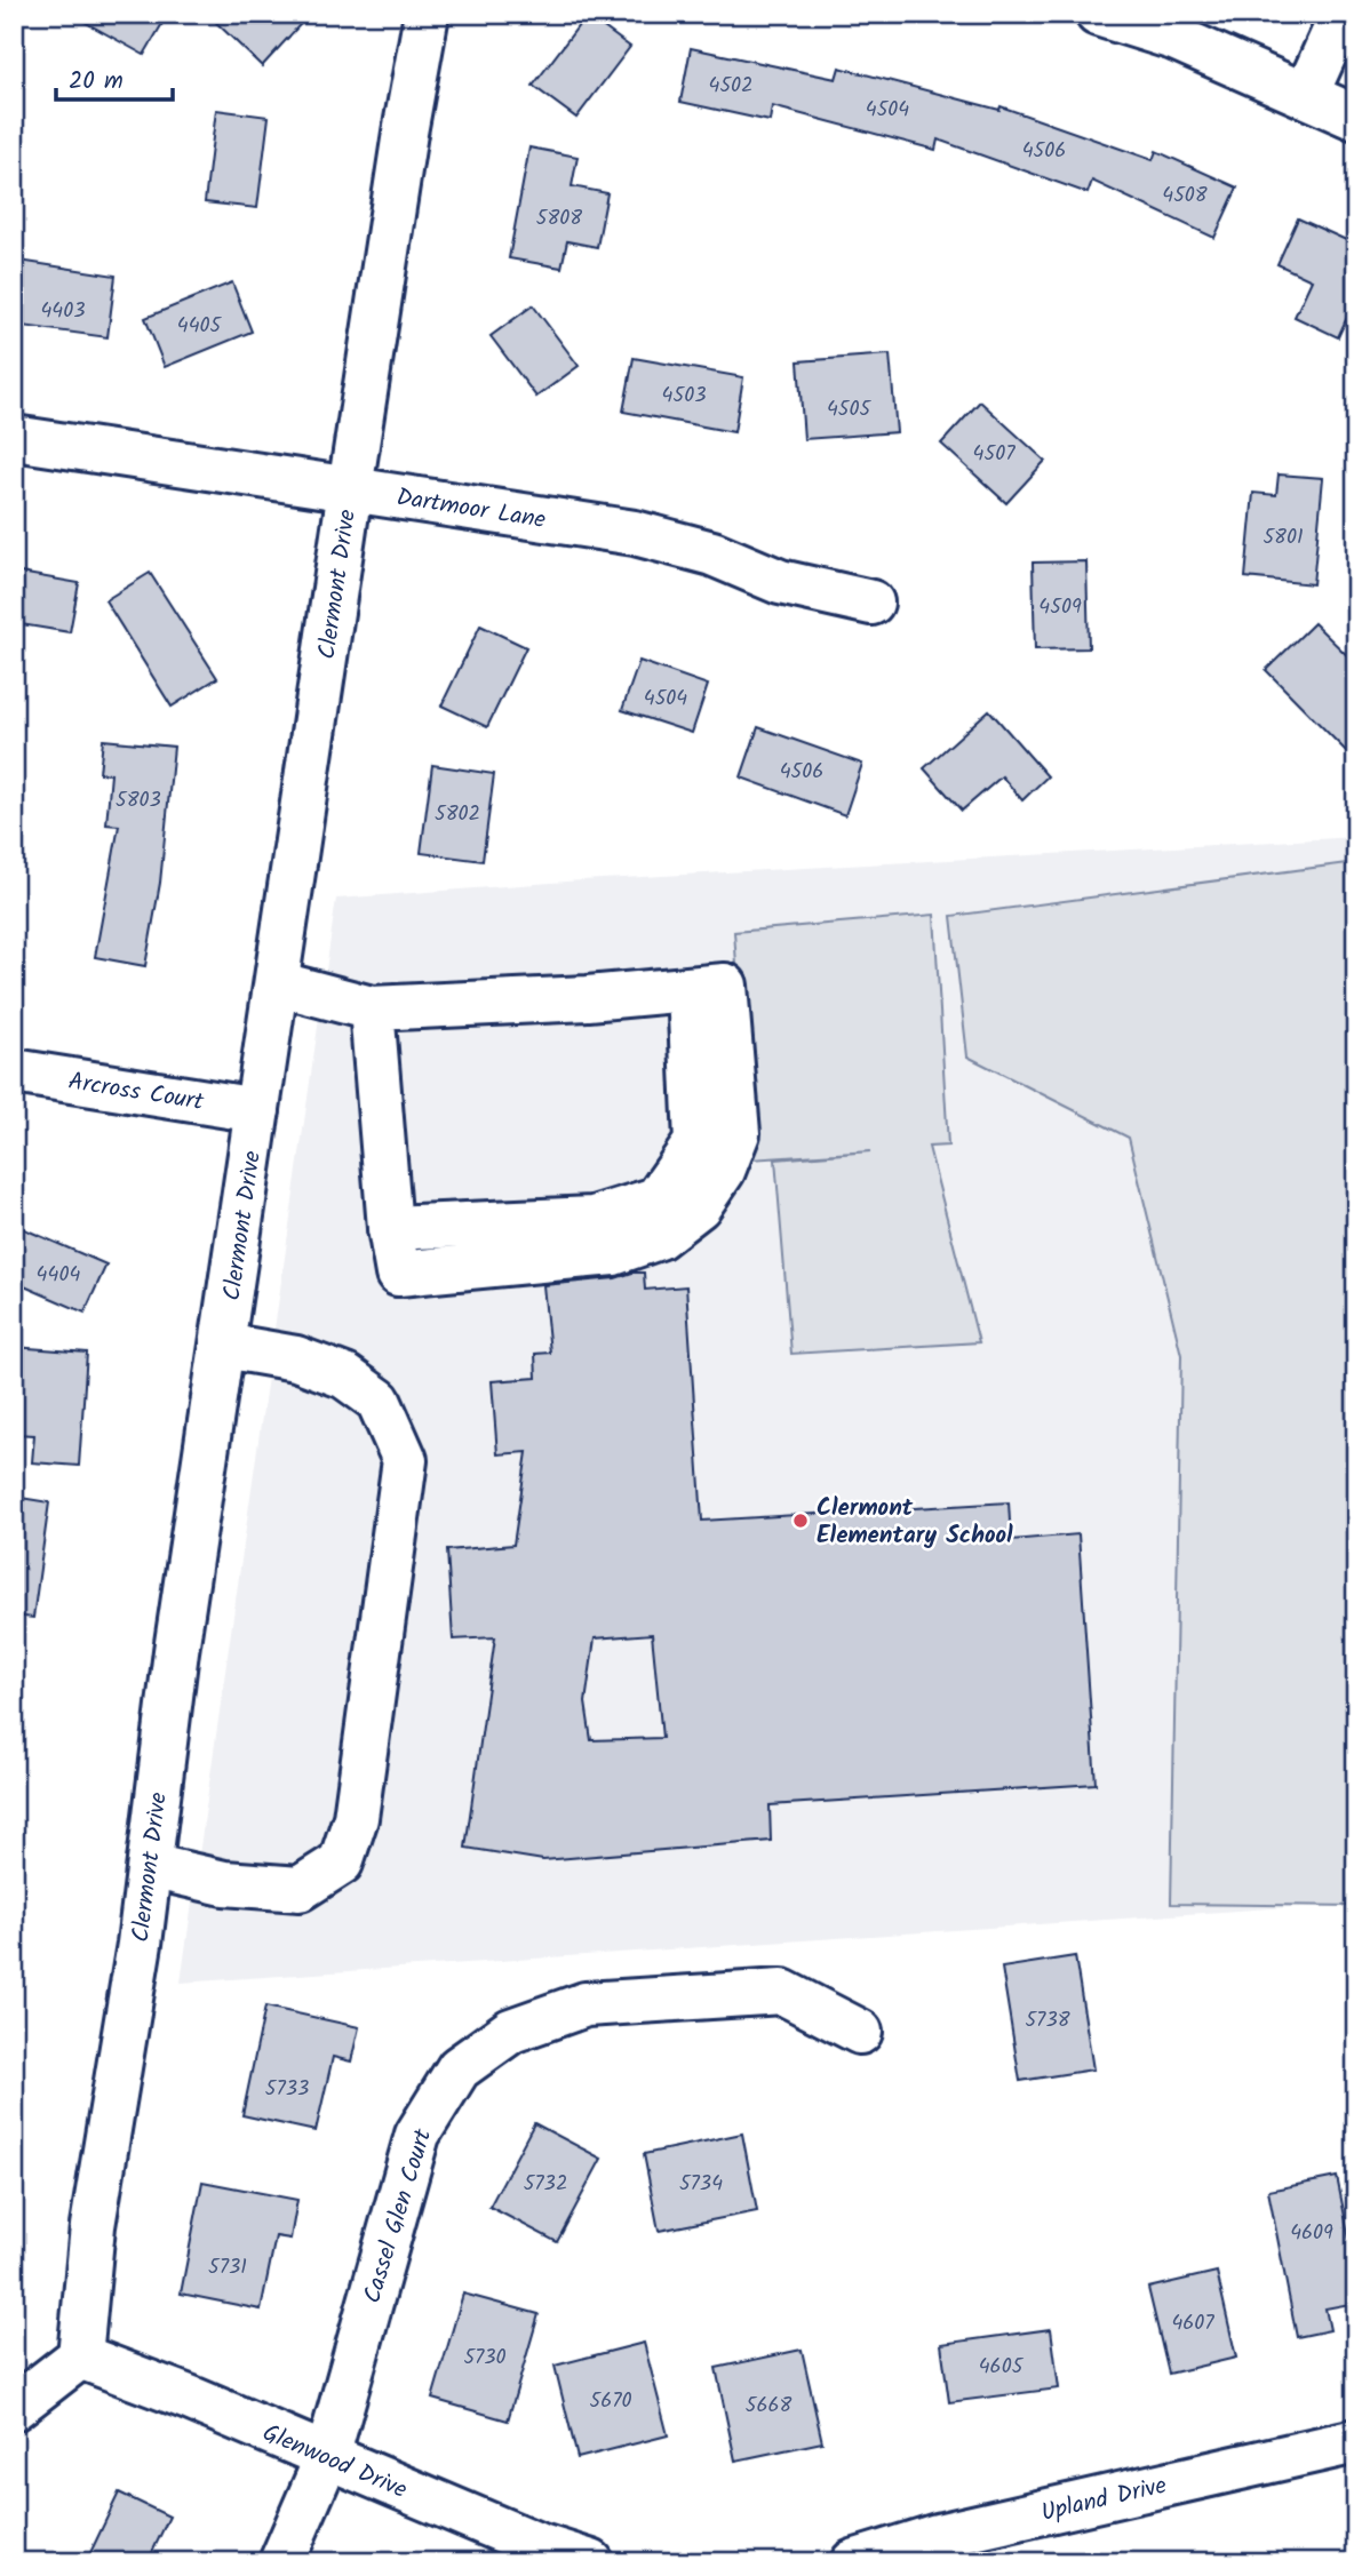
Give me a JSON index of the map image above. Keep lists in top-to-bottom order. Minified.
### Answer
{"streets":{"street":["Dartmoor Lane","Clermont Drive","Arcross Court","Cassel Glen Court","Glenwood Drive","Upland Drive"]},"crossings":[["Dartmoor Lane","Clermont Drive"],["Clermont Drive","Arcross Court"],["Clermont Drive","Glenwood Drive"],["Cassel Glen Court","Glenwood Drive"]],"places":["Clermont Elementary School"],"house_numbers":["4502","4504","4506","4508","5808","4403","4405","4503","4505","4507","5801","4509","4504","4506","5803","5802","4404","5738","5733","5732","5734","4609","5731","4607","5730","4605","5670","5668"],"scale_bar":"20 m"}
